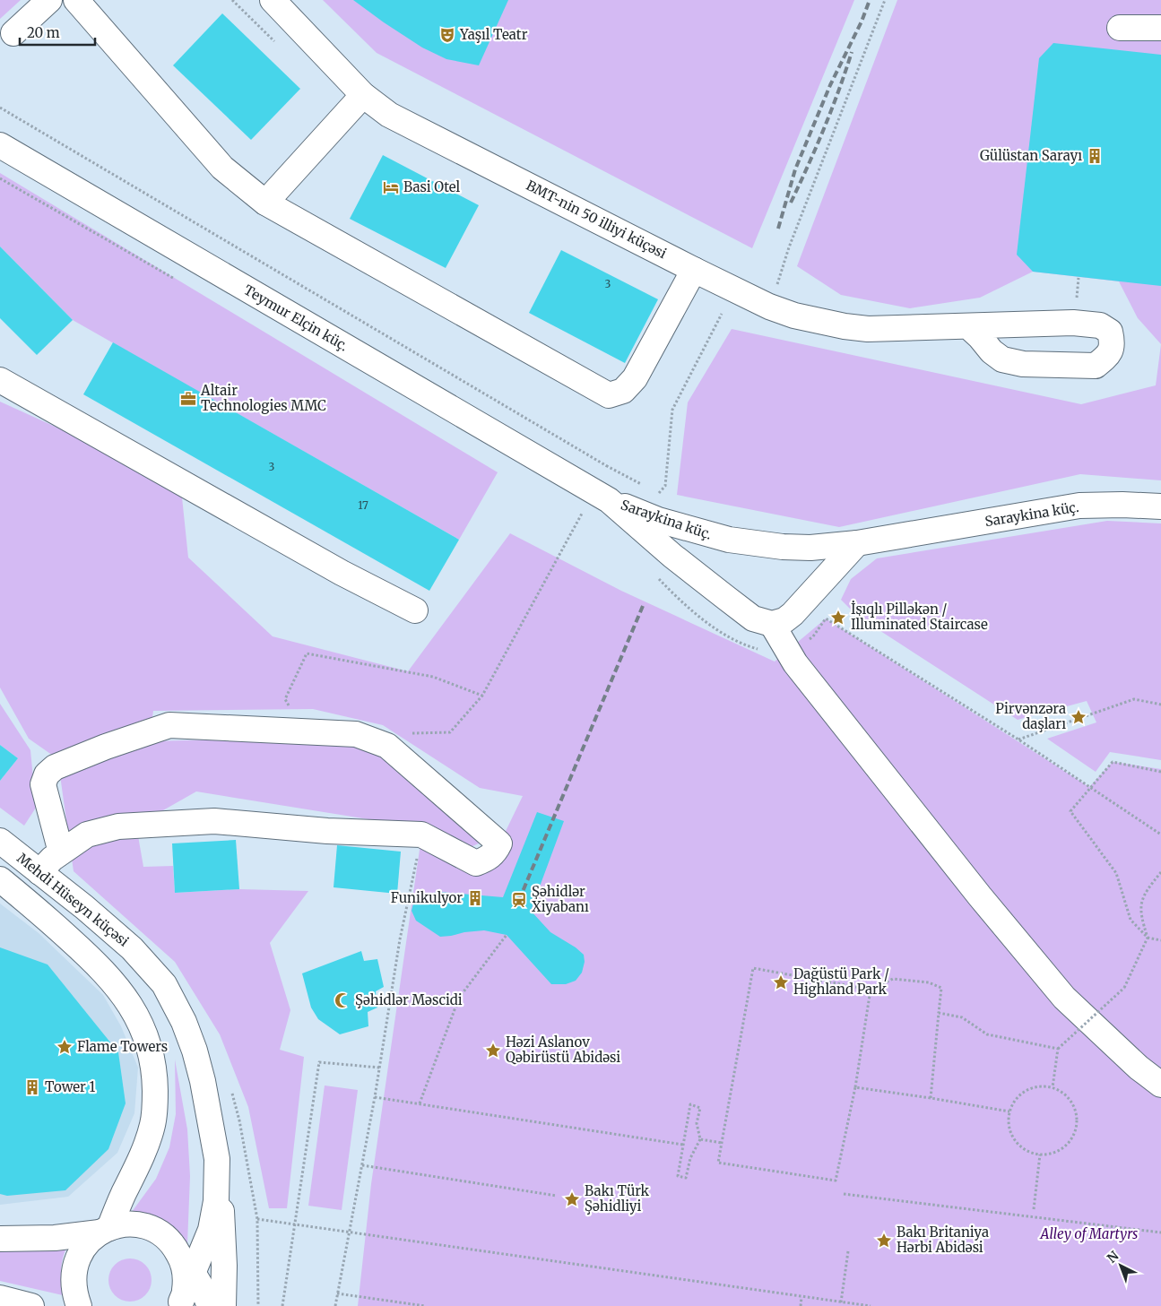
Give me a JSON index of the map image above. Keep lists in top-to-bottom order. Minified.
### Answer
{"streets":{"street":["BMT-nin 50 illiyi küçəsi","Teymur Elçin küç.","Saraykina küç.","Mehdi Hüseyn küçəsi"]},"crossings":[["Teymur Elçin küç.","Saraykina küç."]],"parks":["Alley of Martyrs"],"places":{"theatre":["Yaşıl Teatr"],"building":["Gülüstan Sarayı","Funikulyor","Tower 1"],"hotel":["Basi Otel"],"office":["Altair Technologies MMC"],"place":["İşıqlı Pilləkən / Illuminated Staircase","Pirvənzəra daşları","Dağüstü Park / Highland Park","Flame Towers","Həzi Aslanov Qəbirüstü Abidəsi","Bakı Türk Şəhidliyi","Bakı Britaniya Hərbi Abidəsi"],"station":["Şəhidlər Xiyabanı"],"mosque":["Şəhidlər Məscidi"]},"house_numbers":["3","3","17"],"scale_bar":"20 m","north":"top left"}
